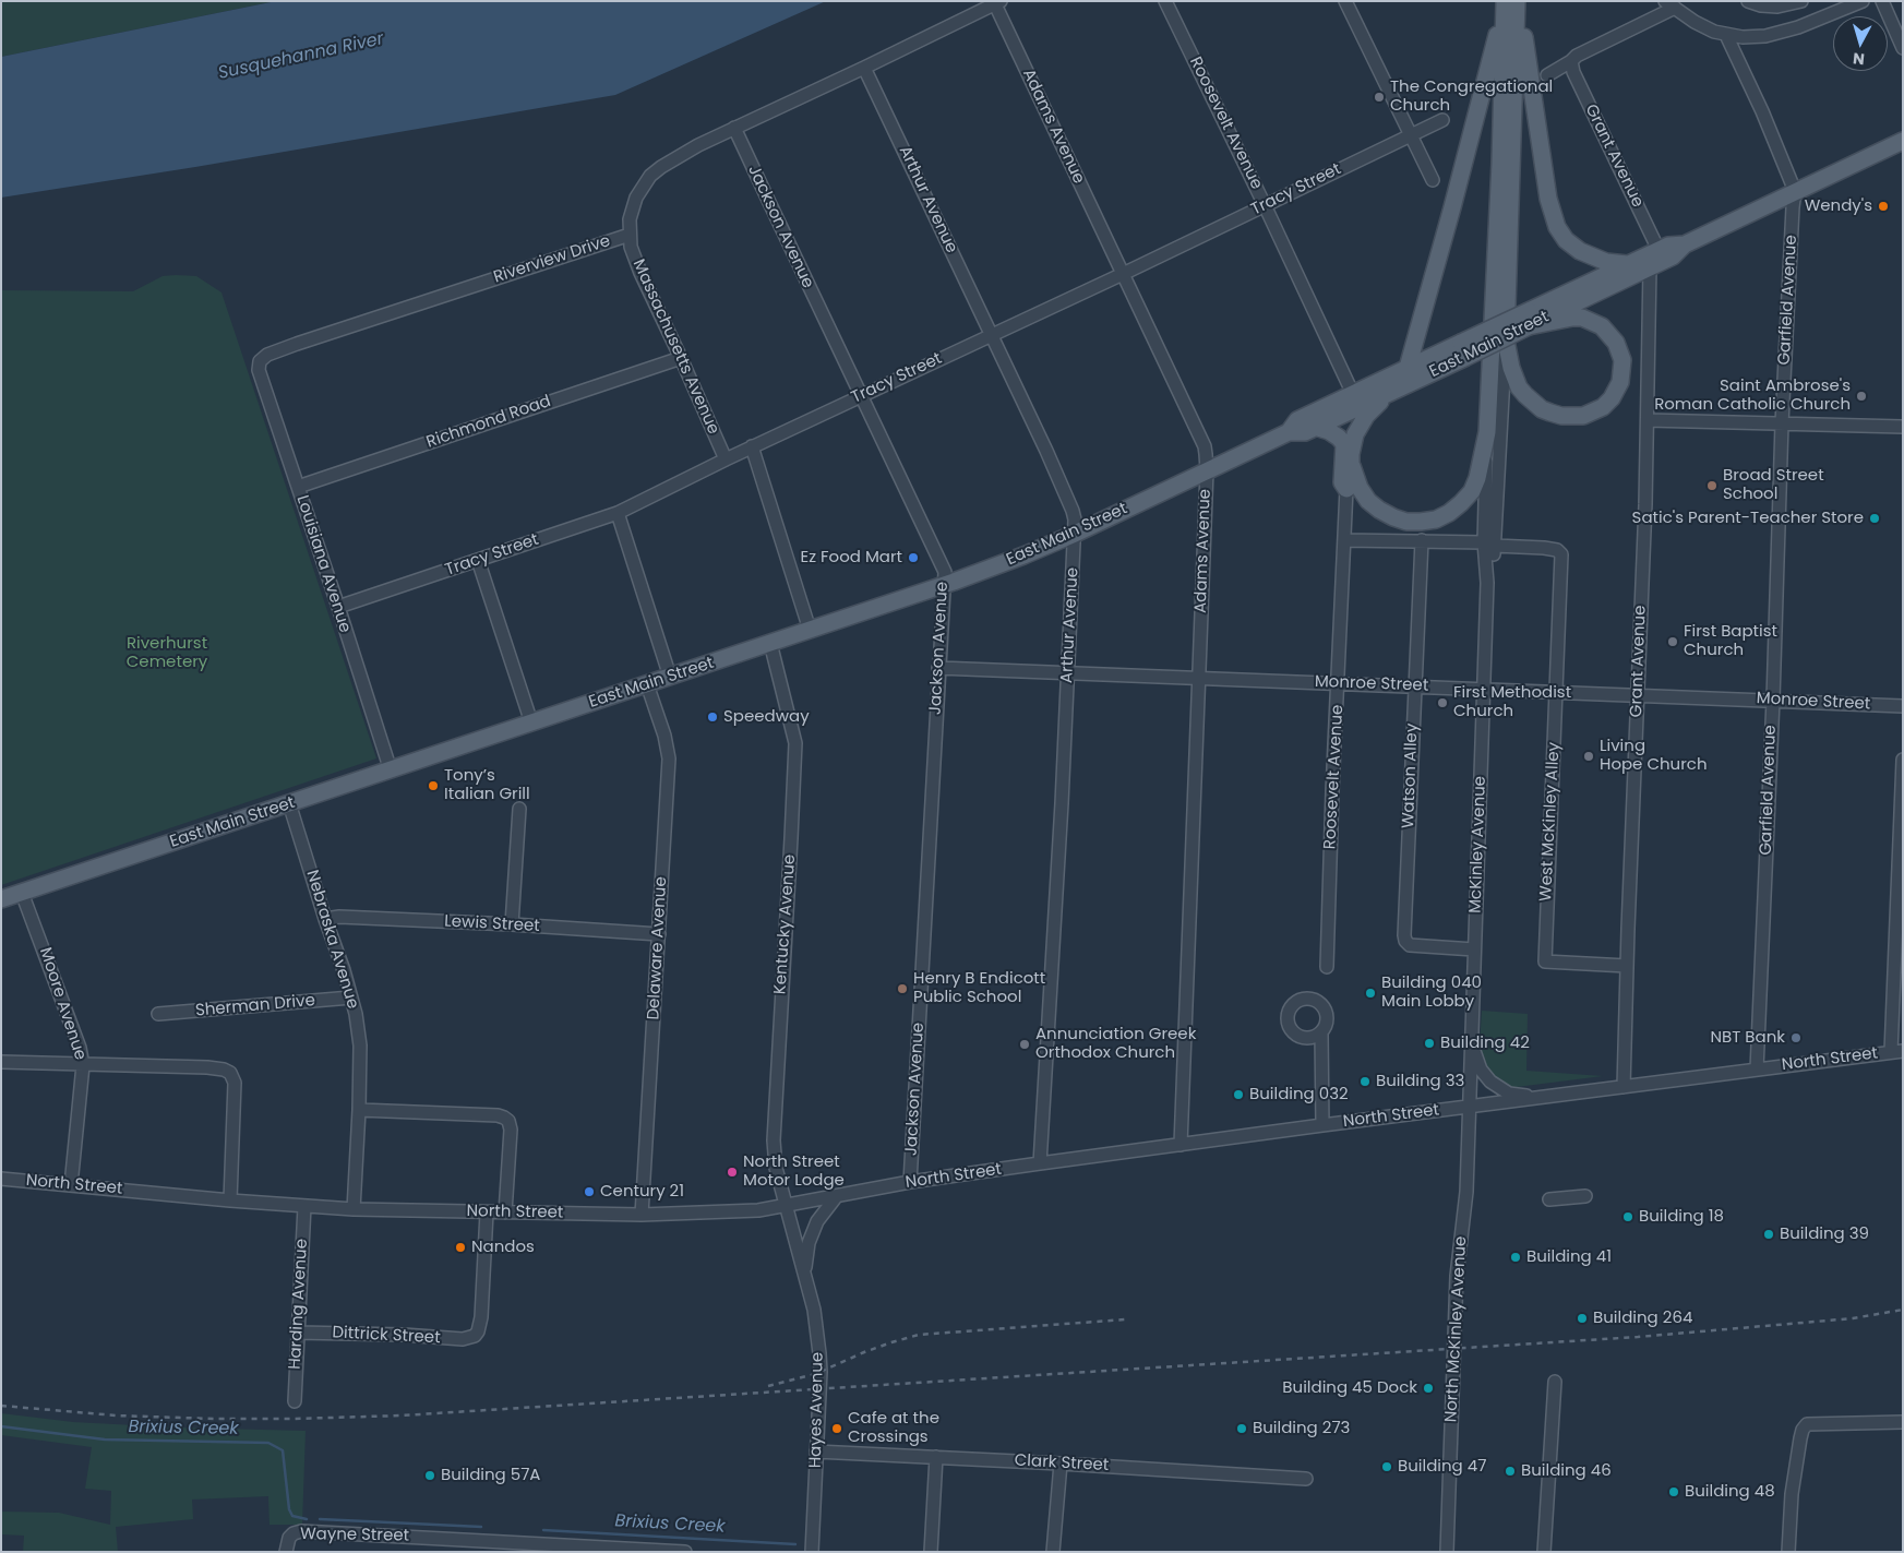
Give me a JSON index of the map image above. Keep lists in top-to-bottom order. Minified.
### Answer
{"streets":{"main road":["East Main Street"],"street":["Roosevelt Avenue","Adams Avenue","Grant Avenue","Tracy Street","Arthur Avenue","Jackson Avenue","Riverview Drive","Garfield Avenue","Massachusetts Avenue","Richmond Road","Louisiana Avenue","Monroe Street","Watson Alley","West McKinley Alley","McKinley Avenue","Lewis Street","Kentucky Avenue","Nebraska Avenue","Delaware Avenue","Moore Avenue","Sherman Drive","North Street","Harding Avenue","North McKinley Avenue","Dittrick Street","Hayes Avenue","Clark Street","Wayne Street"]},"crossings":[["Roosevelt Avenue","Tracy Street"],["Roosevelt Avenue","East Main Street"],["Roosevelt Avenue","Monroe Street"],["Adams Avenue","Tracy Street"],["Adams Avenue","Riverview Drive"],["Adams Avenue","East Main Street"],["Adams Avenue","Monroe Street"],["Adams Avenue","North Street"],["Grant Avenue","East Main Street"],["Grant Avenue","Monroe Street"],["Grant Avenue","West McKinley Alley"],["Grant Avenue","North Street"],["Tracy Street","Arthur Avenue"],["Tracy Street","Jackson Avenue"],["Tracy Street","Massachusetts Avenue"],["Tracy Street","Louisiana Avenue"],["Arthur Avenue","Riverview Drive"],["Arthur Avenue","East Main Street"],["Arthur Avenue","Monroe Street"],["Arthur Avenue","North Street"],["Jackson Avenue","Riverview Drive"],["Jackson Avenue","East Main Street"],["Jackson Avenue","Monroe Street"],["Jackson Avenue","North Street"],["Riverview Drive","Massachusetts Avenue"],["Riverview Drive","Louisiana Avenue"],["Garfield Avenue","East Main Street"],["Garfield Avenue","Monroe Street"],["Garfield Avenue","North Street"],["East Main Street","Louisiana Avenue"],["East Main Street","Kentucky Avenue"],["East Main Street","Nebraska Avenue"],["East Main Street","Delaware Avenue"],["East Main Street","Moore Avenue"],["Massachusetts Avenue","Richmond Road"],["Richmond Road","Louisiana Avenue"],["Monroe Street","Watson Alley"],["Monroe Street","West McKinley Alley"],["Monroe Street","McKinley Avenue"],["Watson Alley","McKinley Avenue"],["West McKinley Alley","McKinley Avenue"],["McKinley Avenue","North Street"],["McKinley Avenue","North McKinley Avenue"],["Lewis Street","Nebraska Avenue"],["Lewis Street","Delaware Avenue"],["Kentucky Avenue","North Street"],["Kentucky Avenue","Hayes Avenue"],["Nebraska Avenue","Sherman Drive"],["Nebraska Avenue","North Street"],["Delaware Avenue","North Street"],["Moore Avenue","North Street"],["North Street","Harding Avenue"],["North Street","North McKinley Avenue"],["North Street","Dittrick Street"],["North Street","Hayes Avenue"],["Harding Avenue","Dittrick Street"],["Hayes Avenue","Clark Street"]],"water":["Susquehanna River","Brixius Creek"],"parks":["Riverhurst Cemetery"],"places":["The Congregational Church","Wendy's","Saint Ambrose's Roman Catholic Church","Broad Street School","Satic's Parent-Teacher Store","Ez Food Mart","First Baptist Church","First Methodist Church","Speedway","Living Hope Church","Tony’s Italian Grill","Henry B Endicott Public School","Building 040 Main Lobby","NBT Bank","Building 42","Annunciation Greek Orthodox Church","Building 33","Building 032","North Street Motor Lodge","Century 21","Building 18","Building 39","Nandos","Building 41","Building 264","Building 45 Dock","Cafe at the Crossings","Building 273","Building 47","Building 46","Building 57A","Building 48"],"north":"bottom"}
